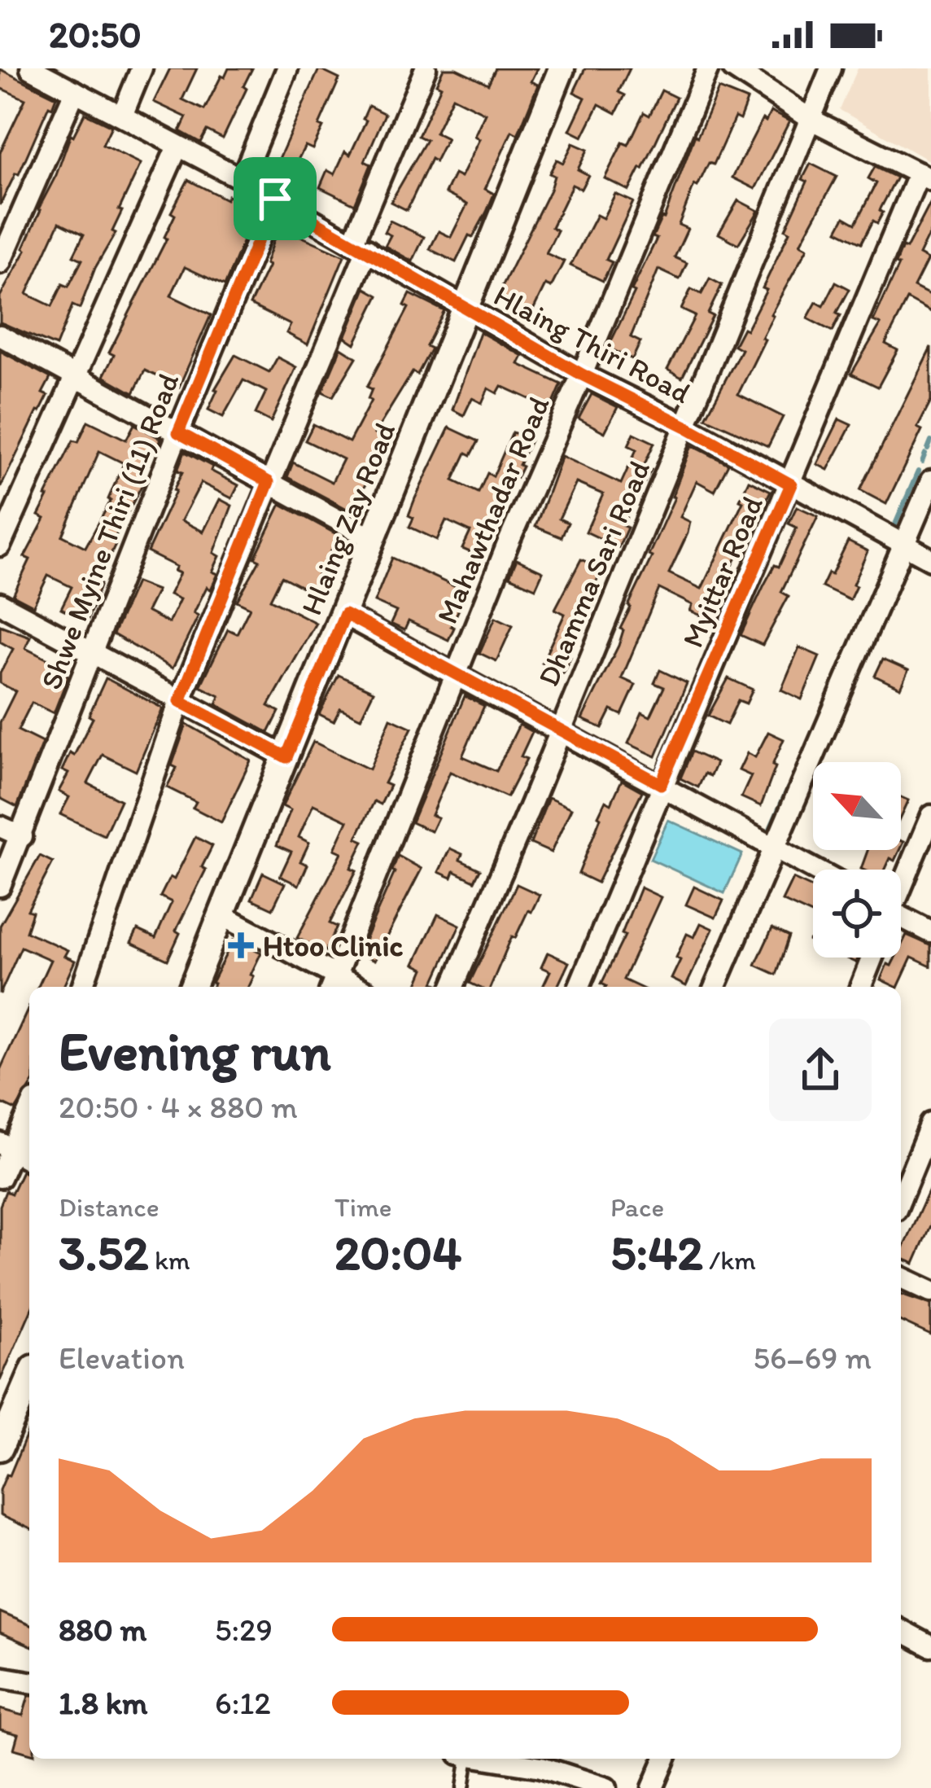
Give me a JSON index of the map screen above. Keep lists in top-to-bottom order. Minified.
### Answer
{"streets":{"street":["Hlaing Thiri Road","Mahawthadar Road","Hlaing Zay Road","Shwe Myine Thiri (11) Road","Myittar Road","Dhamma Sari Road"]},"crossings":[["Hlaing Thiri Road","Mahawthadar Road"],["Hlaing Thiri Road","Hlaing Zay Road"],["Hlaing Thiri Road","Shwe Myine Thiri (11) Road"],["Hlaing Thiri Road","Myittar Road"],["Hlaing Thiri Road","Dhamma Sari Road"]],"places":{"health":["Htoo Clinic"]},"north":"top left","page":{"status":"20:50","heading":["Evening run","20:50 · 4 × 880 m"],"stats":[["Distance","3.52 km"],["Time","20:04"],["Pace","5:42 /km"]],"chart":["Elevation","56–69 m"],"list":[{"name":"880 m","note":"5:29"},{"name":"1.8 km","note":"6:12"}]}}
